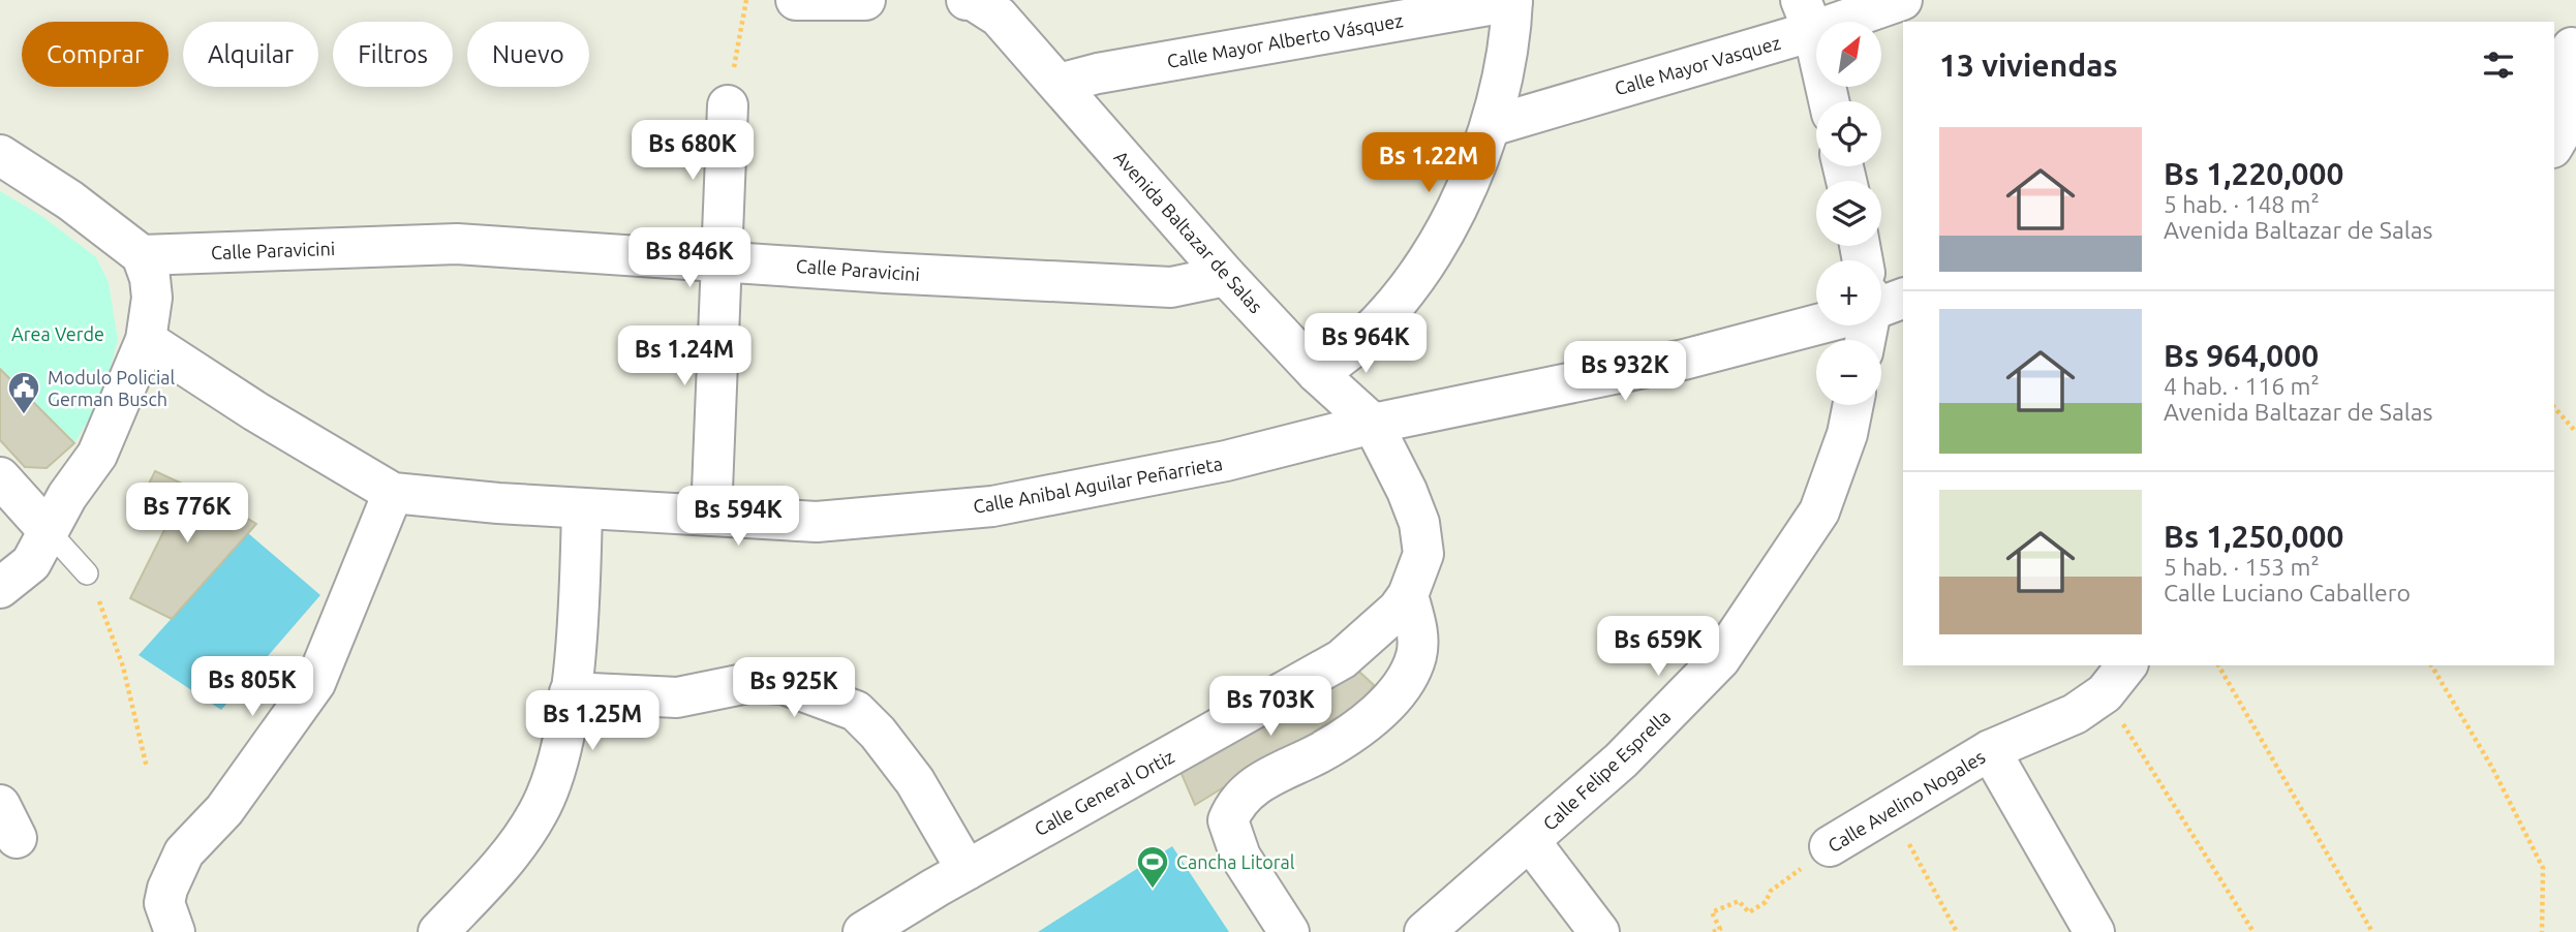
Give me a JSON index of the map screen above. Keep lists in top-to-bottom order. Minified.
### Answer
{"streets":{"street":["Calle Mayor Alberto Vásquez","Calle Mayor Vasquez","Avenida Baltazar de Salas","Calle Paravicini","Calle Anibal Aguilar Peñarrieta","Calle Felipe Esprella","Calle General Ortiz","Calle Avelino Nogales"]},"crossings":[["Calle Mayor Alberto Vásquez","Avenida Baltazar de Salas"],["Avenida Baltazar de Salas","Calle Paravicini"],["Avenida Baltazar de Salas","Calle General Ortiz"],["Calle Anibal Aguilar Peñarrieta","Calle General Ortiz"]],"parks":["Area Verde"],"places":{"public building":["Modulo Policial German Busch"],"sports":["Cancha Litoral"]},"north":"top right","page":{"map_buttons":["+","−"],"chip":["Comprar","Alquilar","Filtros","Nuevo"],"heading":"13 viviendas","list":[{"name":"Bs 1,220,000","note":"5 hab. · 148 m² · Avenida Baltazar de Salas"},{"name":"Bs 964,000","note":"4 hab. · 116 m² · Avenida Baltazar de Salas"},{"name":"Bs 1,250,000","note":"5 hab. · 153 m² · Calle Luciano Caballero"}],"price":["Bs 680K","Bs 1.22M","Bs 846K","Bs 964K","Bs 1.24M","Bs 932K","Bs 776K","Bs 594K","Bs 659K","Bs 805K","Bs 925K","Bs 703K","Bs 1.25M"]}}
